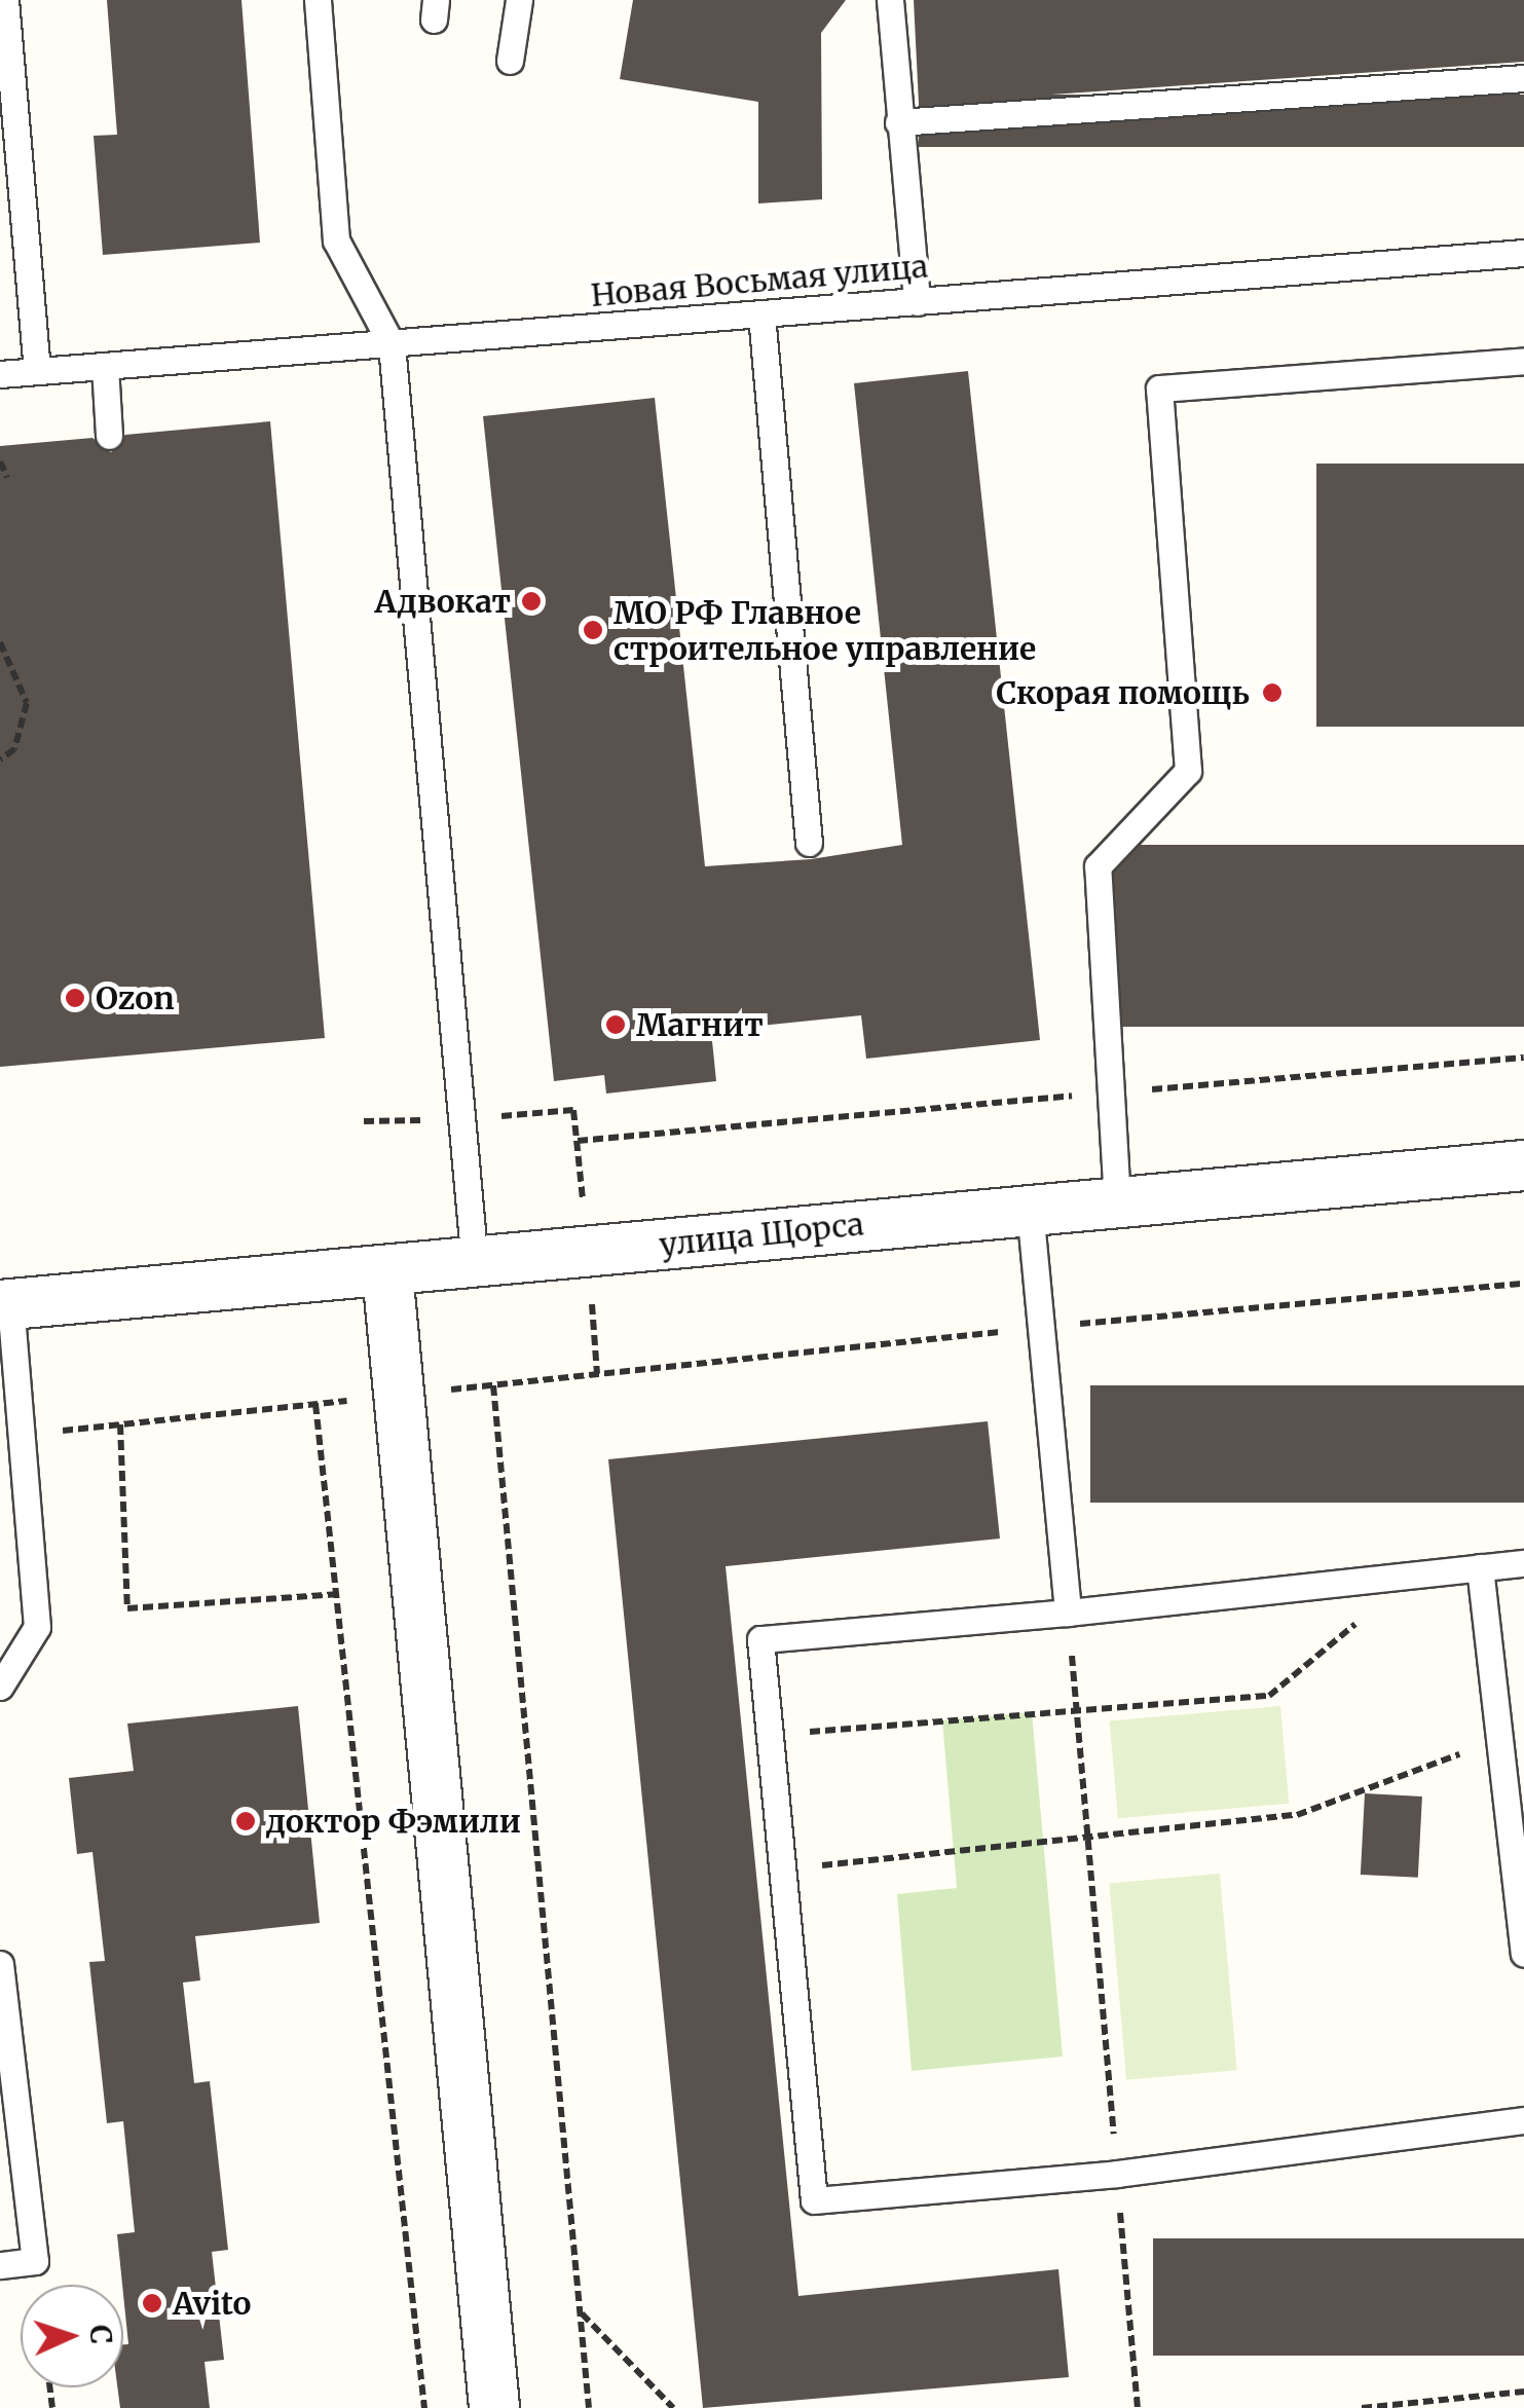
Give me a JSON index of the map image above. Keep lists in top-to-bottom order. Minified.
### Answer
{"streets":{"street":["улица Щорса"],"lane":["Новая Восьмая улица"]},"places":["Адвокат","МО РФ Главное строительное управление","Скорая помощь","Ozon","Магнит","доктор Фэмили","Avito"],"north":"right"}
